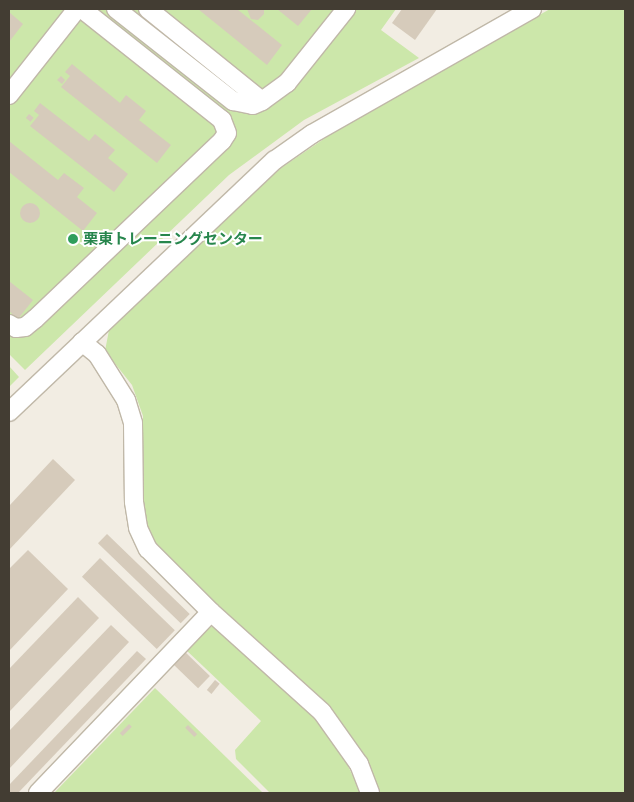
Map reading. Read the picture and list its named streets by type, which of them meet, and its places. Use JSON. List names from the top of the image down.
{
  "places": ["栗東トレーニングセンター"]
}
